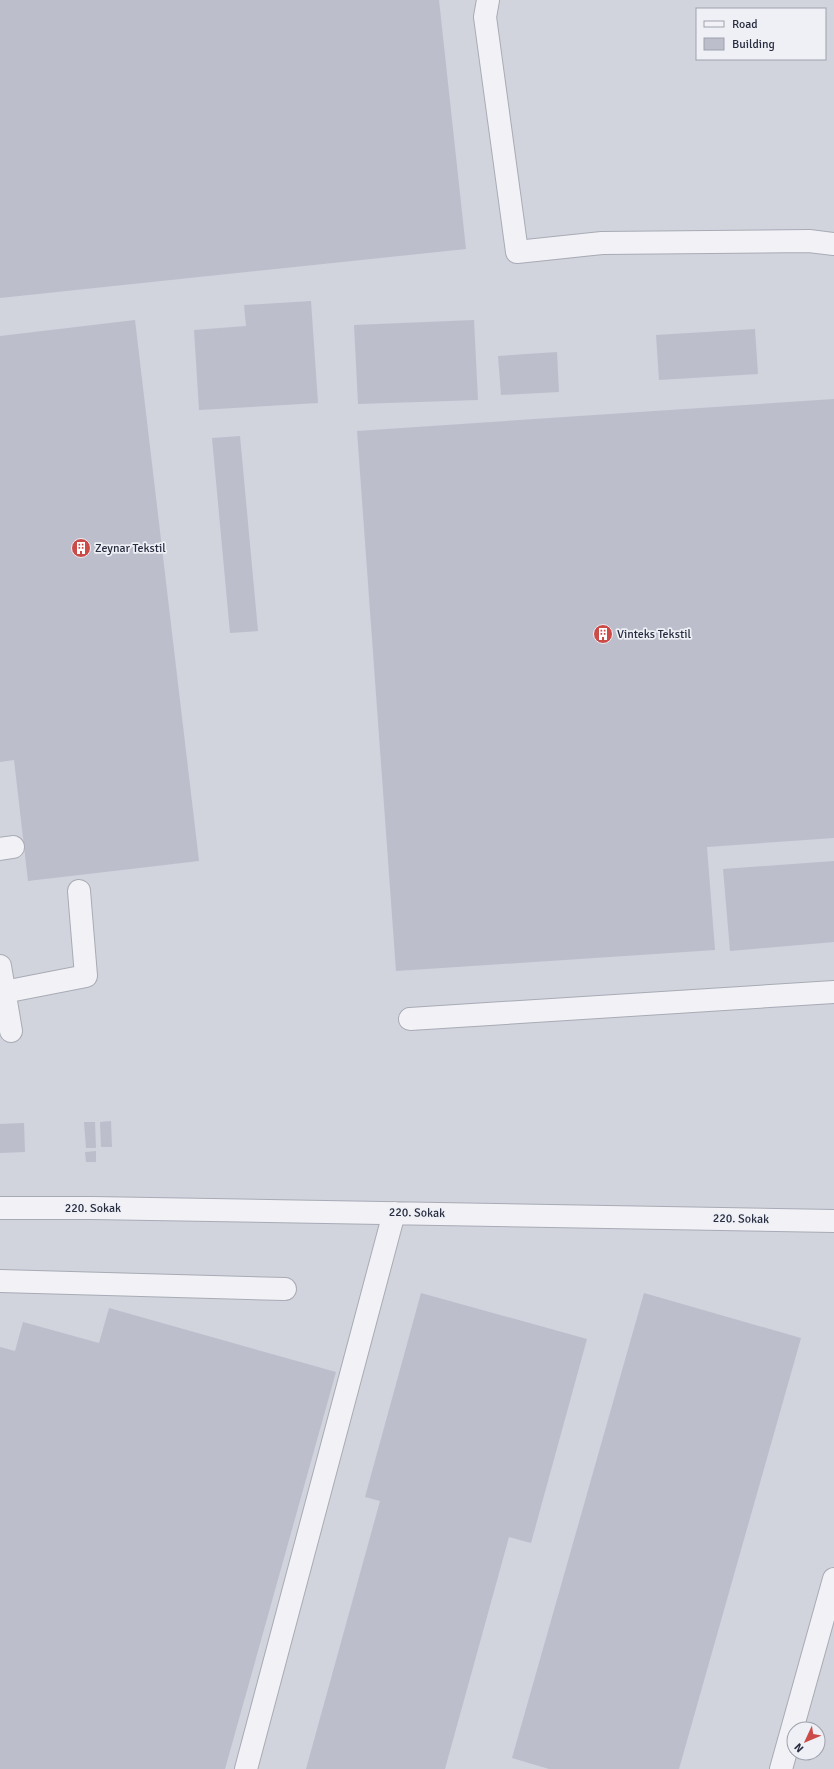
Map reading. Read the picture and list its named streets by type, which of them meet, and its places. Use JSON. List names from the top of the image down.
{
  "streets": {
    "street": ["220. Sokak"]
  },
  "places": {
    "building": ["Zeynar Tekstil", "Vinteks Tekstil"]
  },
  "legend": ["Road", "Building"],
  "north": "bottom left"
}
